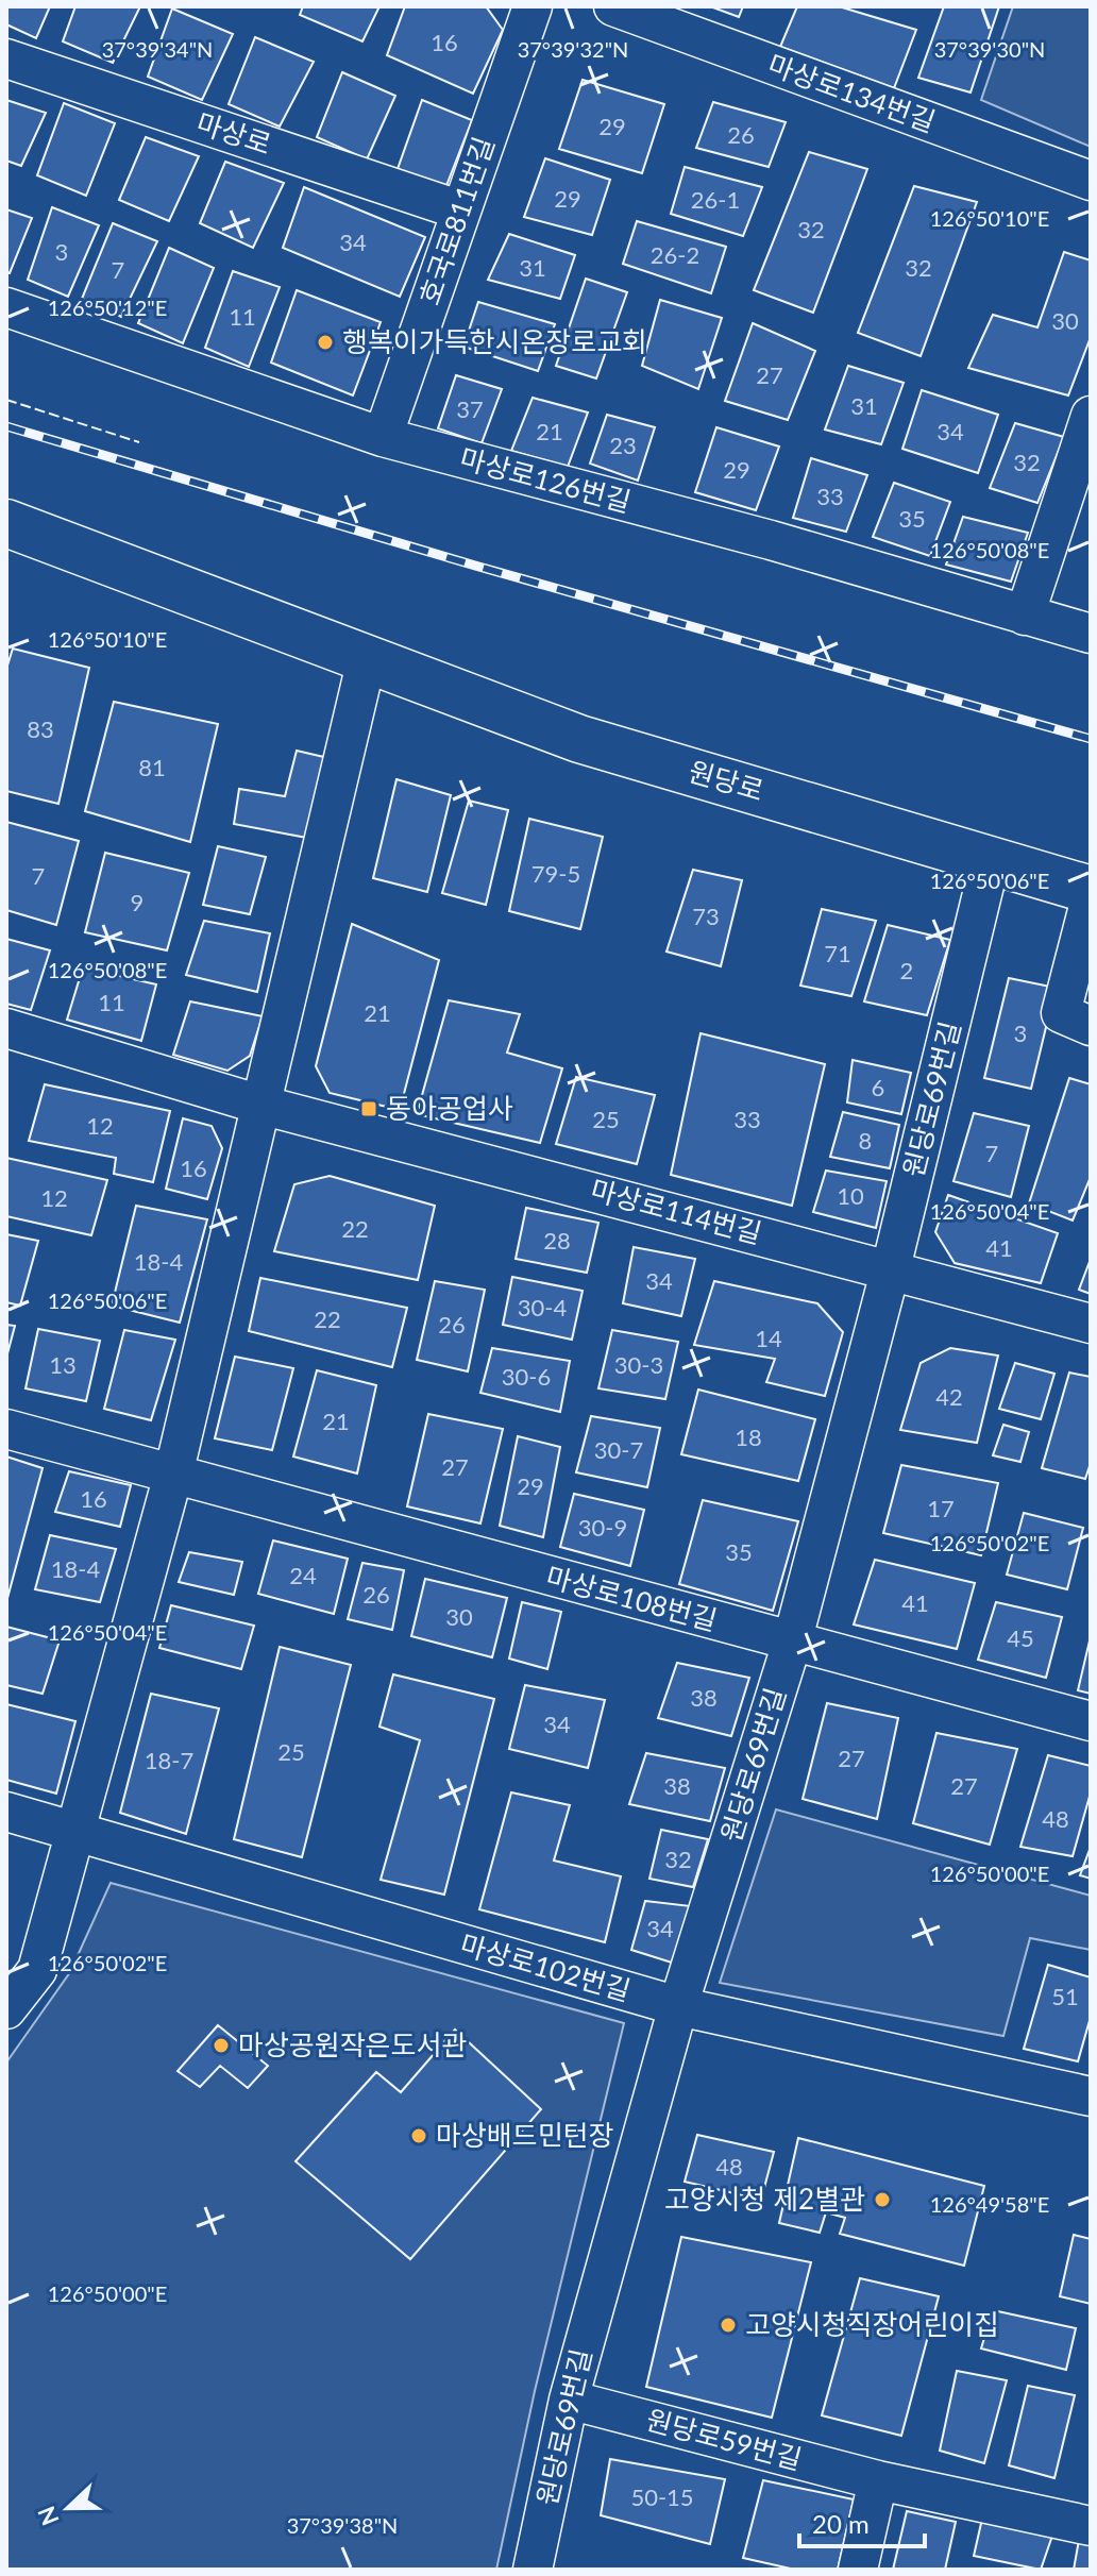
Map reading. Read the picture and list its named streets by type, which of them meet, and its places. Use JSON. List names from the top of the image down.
{
  "streets": {
    "main road": ["원당로"],
    "street": [
      "마상로134번길",
      "마상로",
      "호국로811번길",
      "마상로126번길",
      "원당로69번길",
      "마상로114번길",
      "마상로108번길",
      "마상로102번길",
      "원당로59번길"
    ]
  },
  "crossings": [
    ["마상로", "호국로811번길"],
    ["호국로811번길", "마상로126번길"],
    ["원당로", "원당로69번길"],
    ["원당로69번길", "마상로114번길"],
    ["원당로69번길", "마상로108번길"],
    ["원당로69번길", "마상로102번길"],
    ["원당로69번길", "원당로59번길"]
  ],
  "places": {
    "other": [
      "행복이가득한시온장로교회",
      "마상공원작은도서관",
      "마상배드민턴장",
      "고양시청 제2별관",
      "고양시청직장어린이집"
    ],
    "transit": ["동아공업사"]
  },
  "house_numbers": [
    "16",
    "29",
    "26",
    "29",
    "26-1",
    "32",
    "34",
    "3",
    "26-2",
    "31",
    "32",
    "7",
    "11",
    "30",
    "27",
    "31",
    "37",
    "21",
    "34",
    "23",
    "32",
    "29",
    "33",
    "35",
    "83",
    "81",
    "79-5",
    "7",
    "9",
    "73",
    "71",
    "2",
    "11",
    "21",
    "3",
    "6",
    "25",
    "33",
    "12",
    "8",
    "7",
    "16",
    "10",
    "12",
    "22",
    "28",
    "41",
    "18-4",
    "34",
    "30-4",
    "22",
    "26",
    "14",
    "13",
    "30-3",
    "30-6",
    "42",
    "21",
    "18",
    "30-7",
    "27",
    "29",
    "16",
    "17",
    "30-9",
    "35",
    "18-4",
    "24",
    "26",
    "41",
    "30",
    "45",
    "38",
    "34",
    "25",
    "27",
    "18-7",
    "38",
    "27",
    "48",
    "32",
    "34",
    "51",
    "48",
    "50-15"
  ],
  "scale_bar": "20 m",
  "north": "left",
  "coordinates": [
    "37°39'34\"N",
    "37°39'32\"N",
    "37°39'30\"N",
    "126°50'10\"E",
    "126°50'12\"E",
    "126°50'08\"E",
    "126°50'06\"E",
    "126°50'04\"E",
    "126°50'02\"E",
    "126°50'00\"E",
    "126°49'58\"E",
    "37°39'38\"N"
  ]
}
